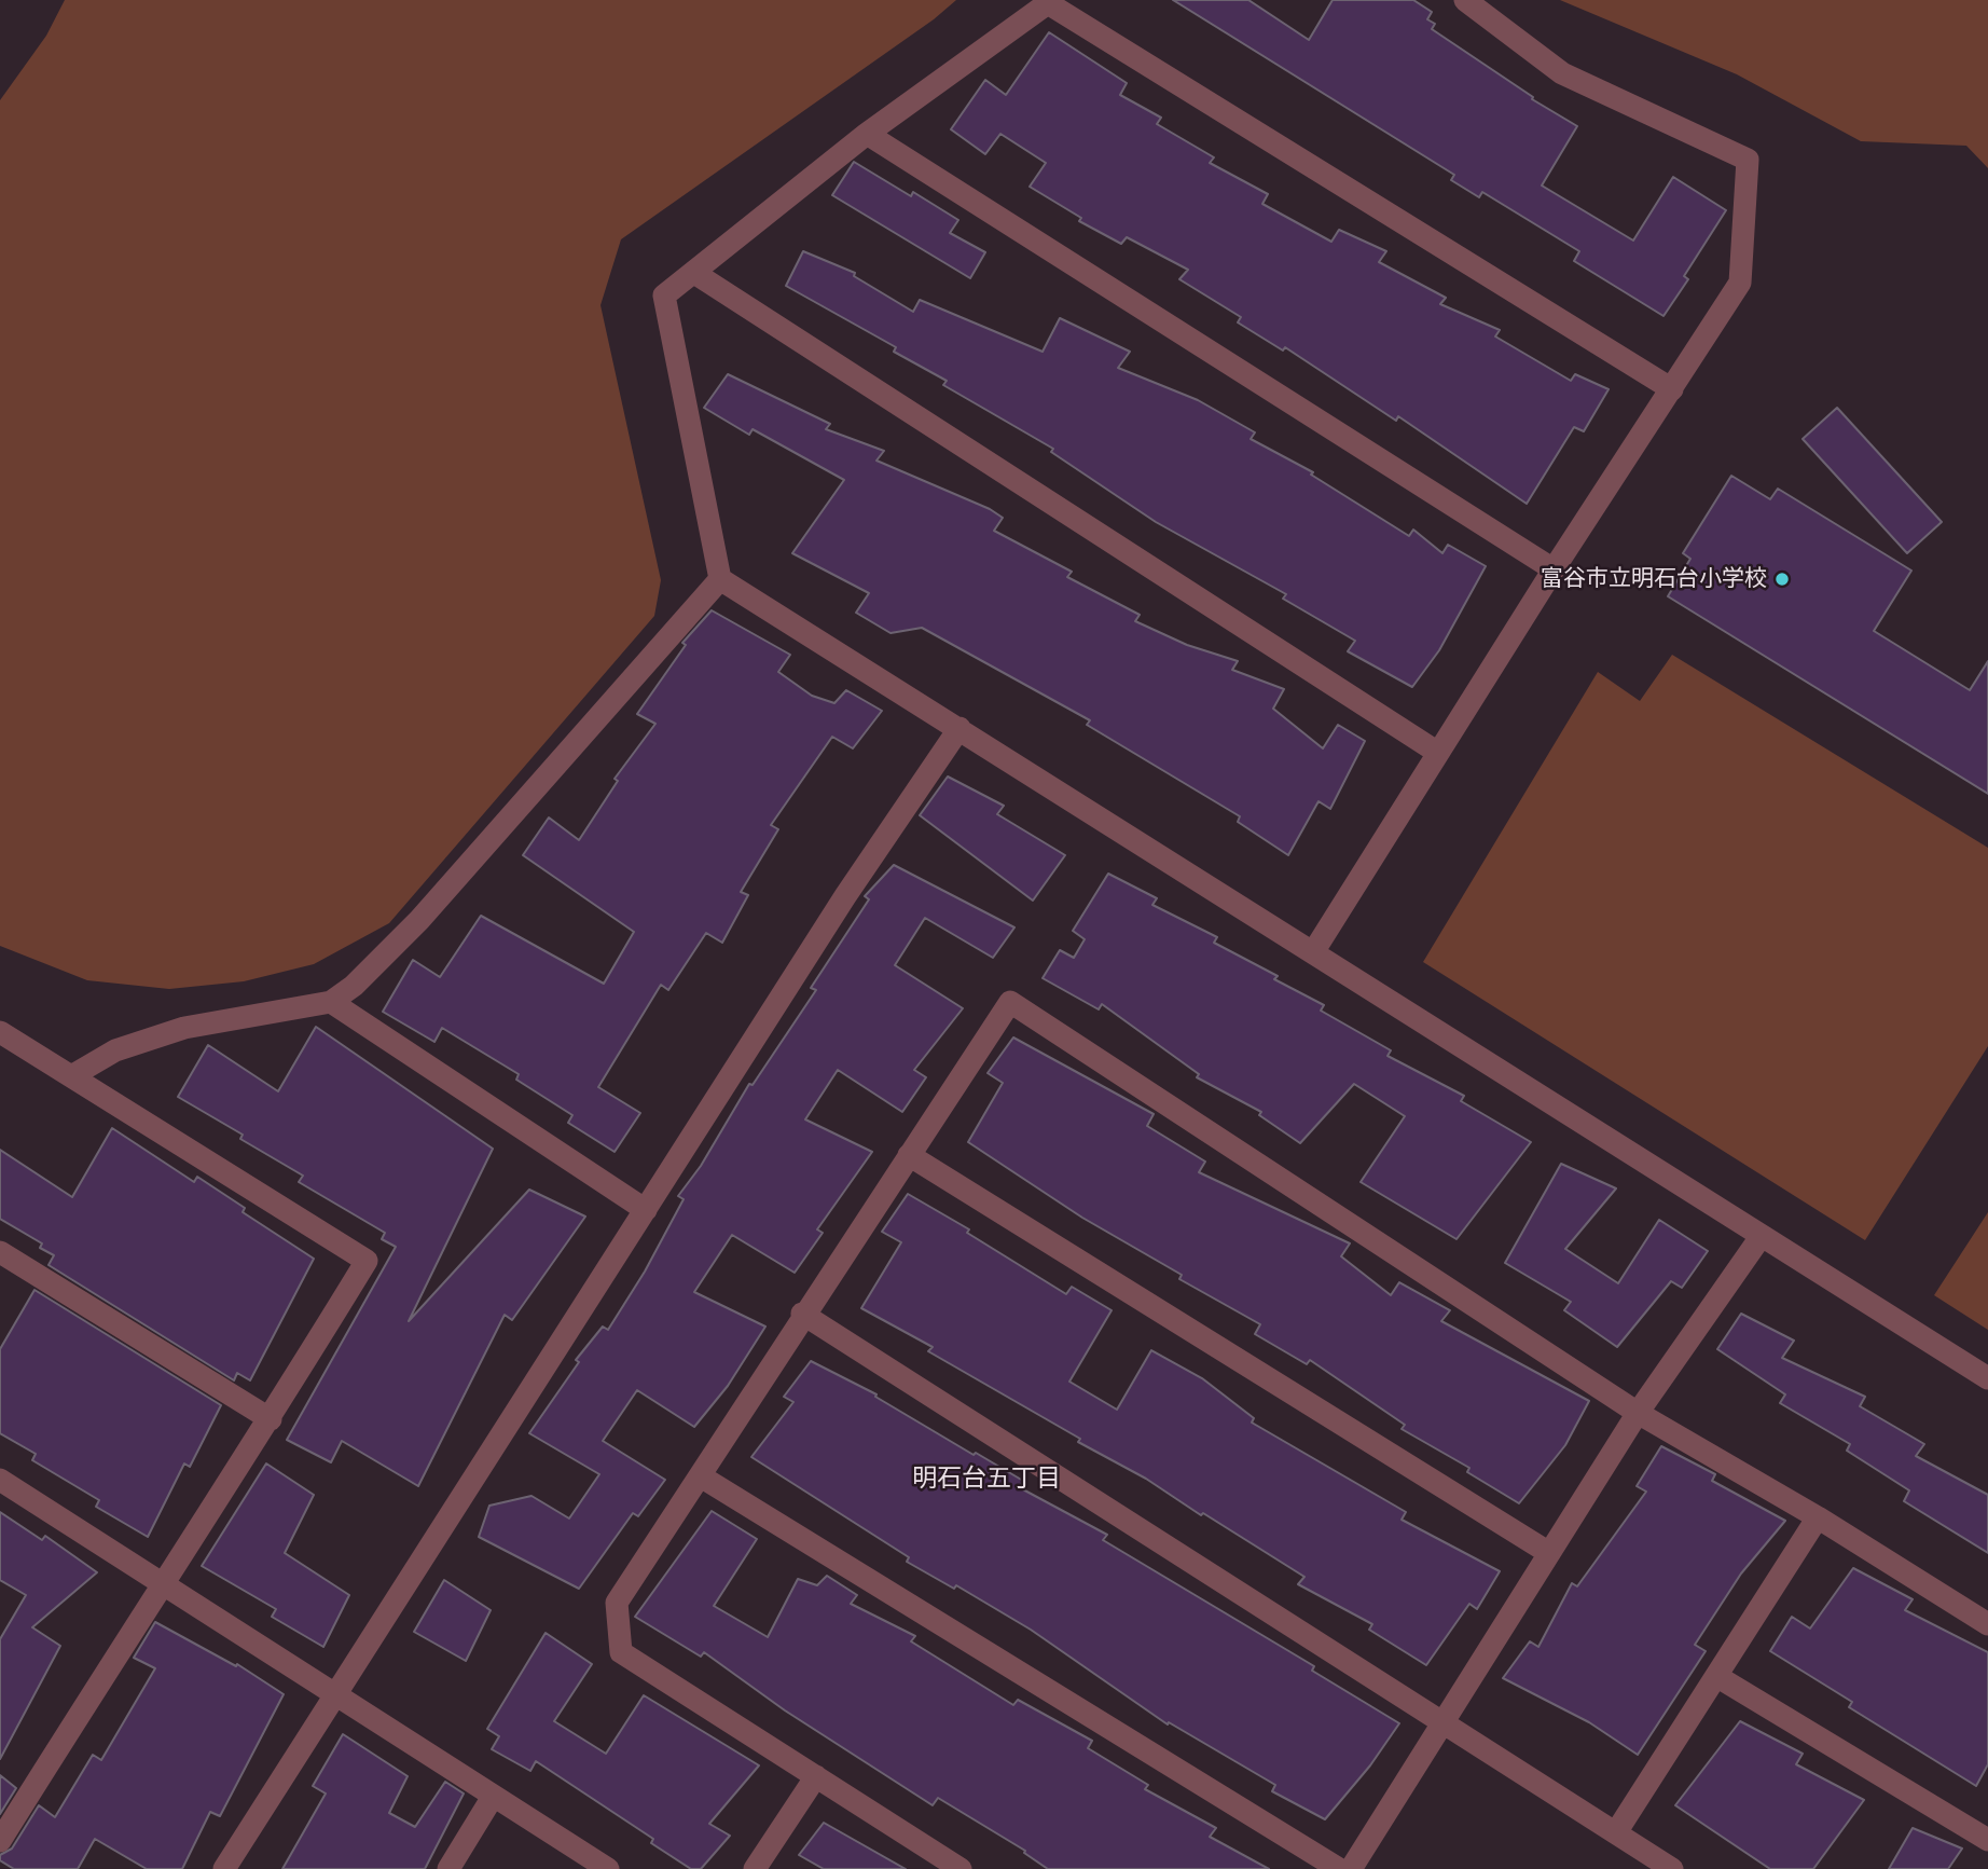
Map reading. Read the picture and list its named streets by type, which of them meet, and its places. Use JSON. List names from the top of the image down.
{
  "districts": ["明石台五丁目"],
  "places": ["富谷市立明石台小学校"]
}
